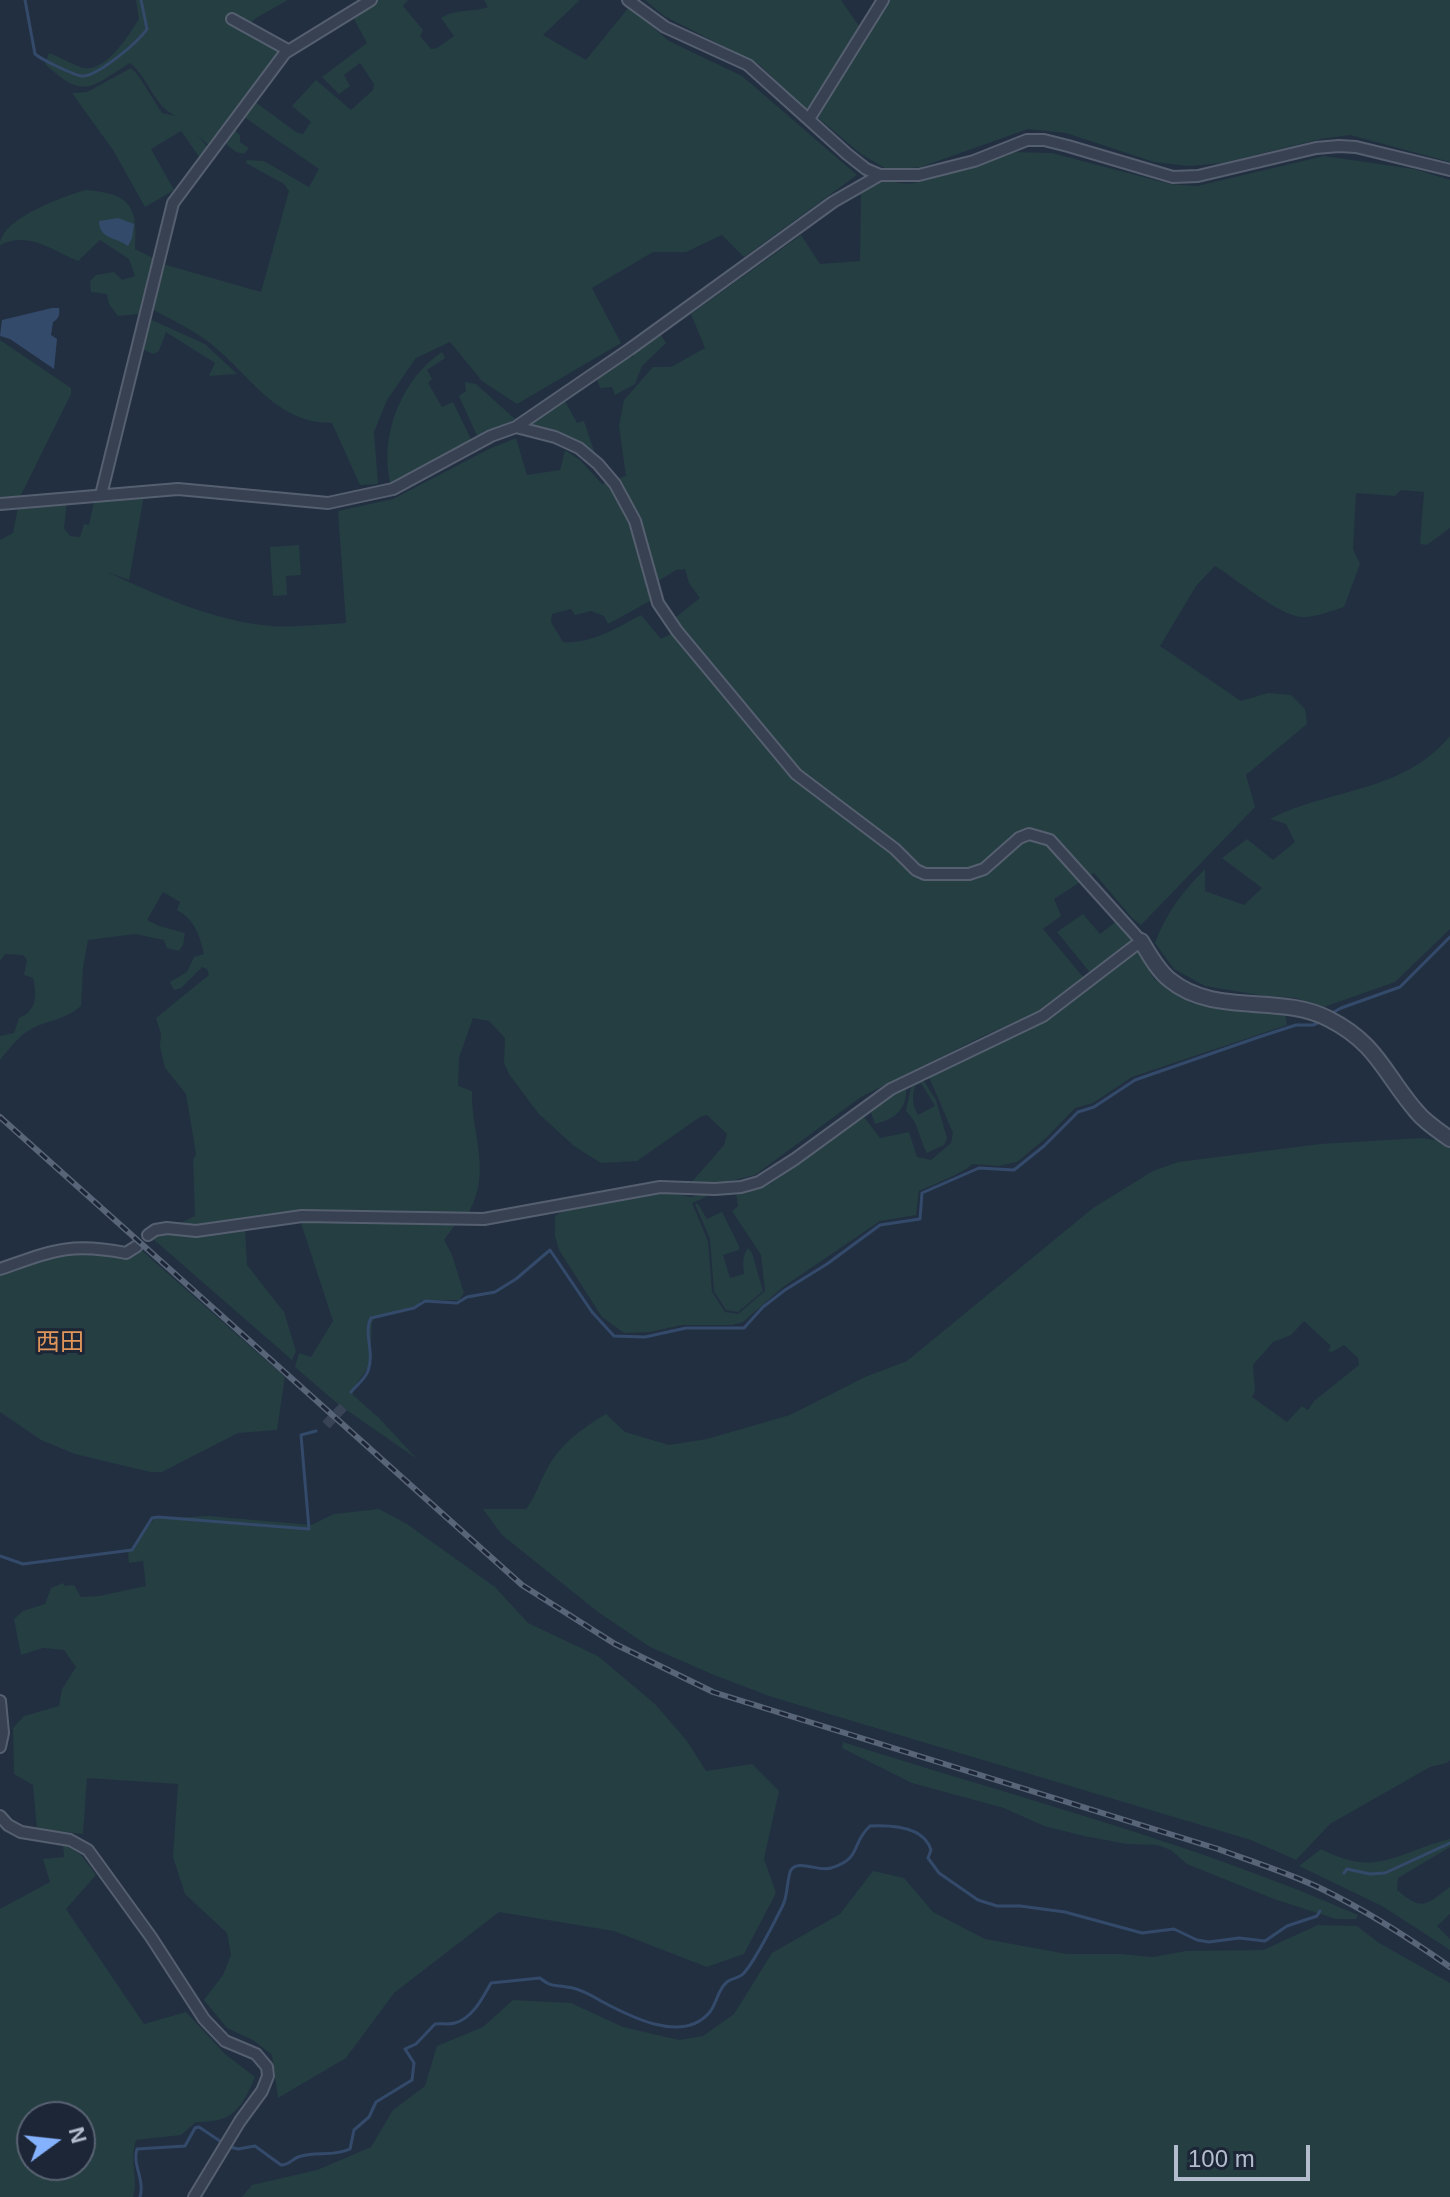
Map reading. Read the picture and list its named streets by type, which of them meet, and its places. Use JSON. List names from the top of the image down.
{
  "districts": ["西田"],
  "scale_bar": "100 m",
  "north": "right"
}
